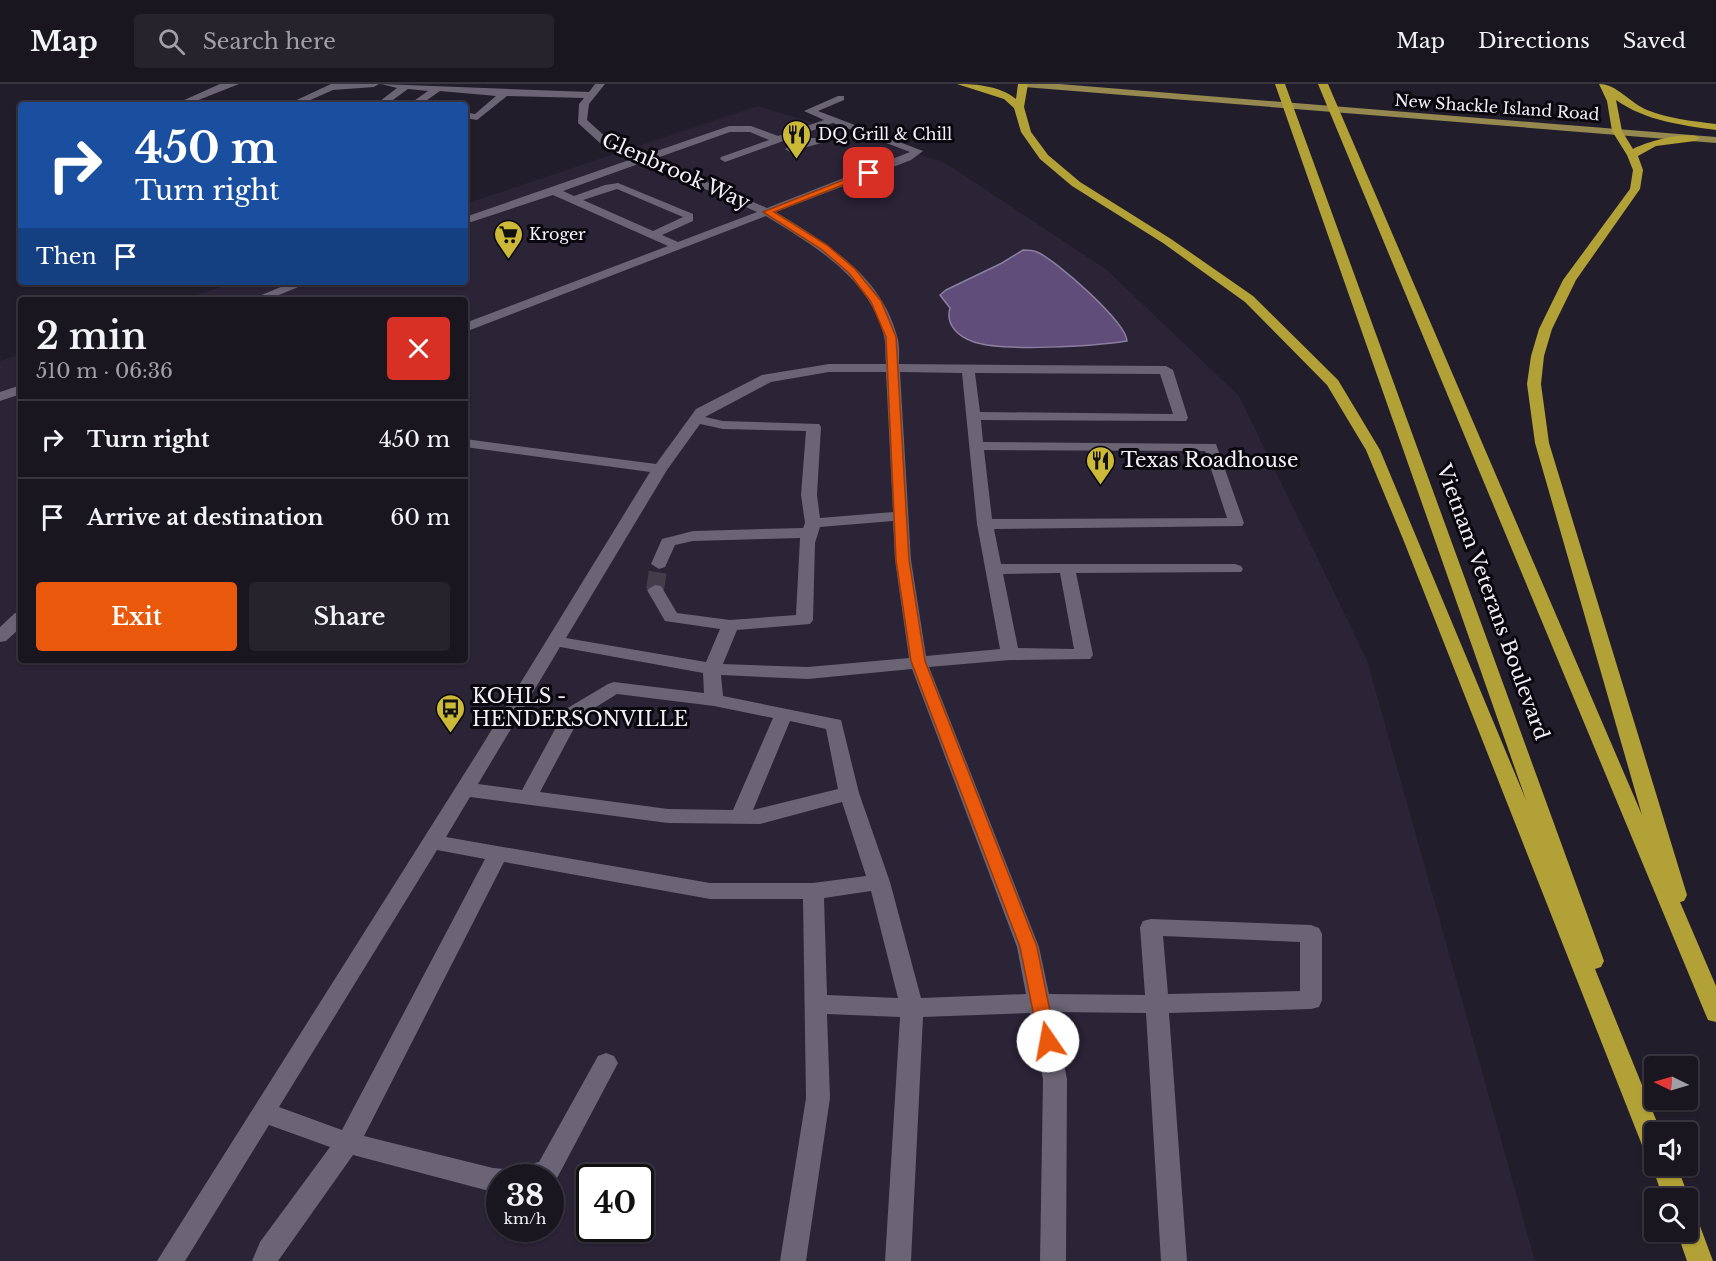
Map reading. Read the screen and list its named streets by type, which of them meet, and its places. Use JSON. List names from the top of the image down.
{
  "streets": {
    "highway": ["Vietnam Veterans Boulevard"],
    "main road": ["New Shackle Island Road"],
    "street": ["Glenbrook Way"]
  },
  "places": {
    "restaurant": ["DQ Grill & Chill", "Texas Roadhouse"],
    "supermarket": ["Kroger"],
    "bus stop": ["KOHLS - HENDERSONVILLE"]
  },
  "north": "left",
  "page": {
    "header": "Map",
    "search": "Search here",
    "nav": ["Map", "Directions", "Saved"],
    "turn": ["450 m", "Turn right"],
    "then": "Then",
    "heading": ["2 min", "510 m · 06:36"],
    "list": [
      {
        "name": "Turn right",
        "value": "450 m"
      },
      {
        "name": "Arrive at destination",
        "value": "60 m"
      }
    ],
    "buttons": ["Exit", "Share"],
    "speed": "38 km/h",
    "limit": "40"
  }
}
